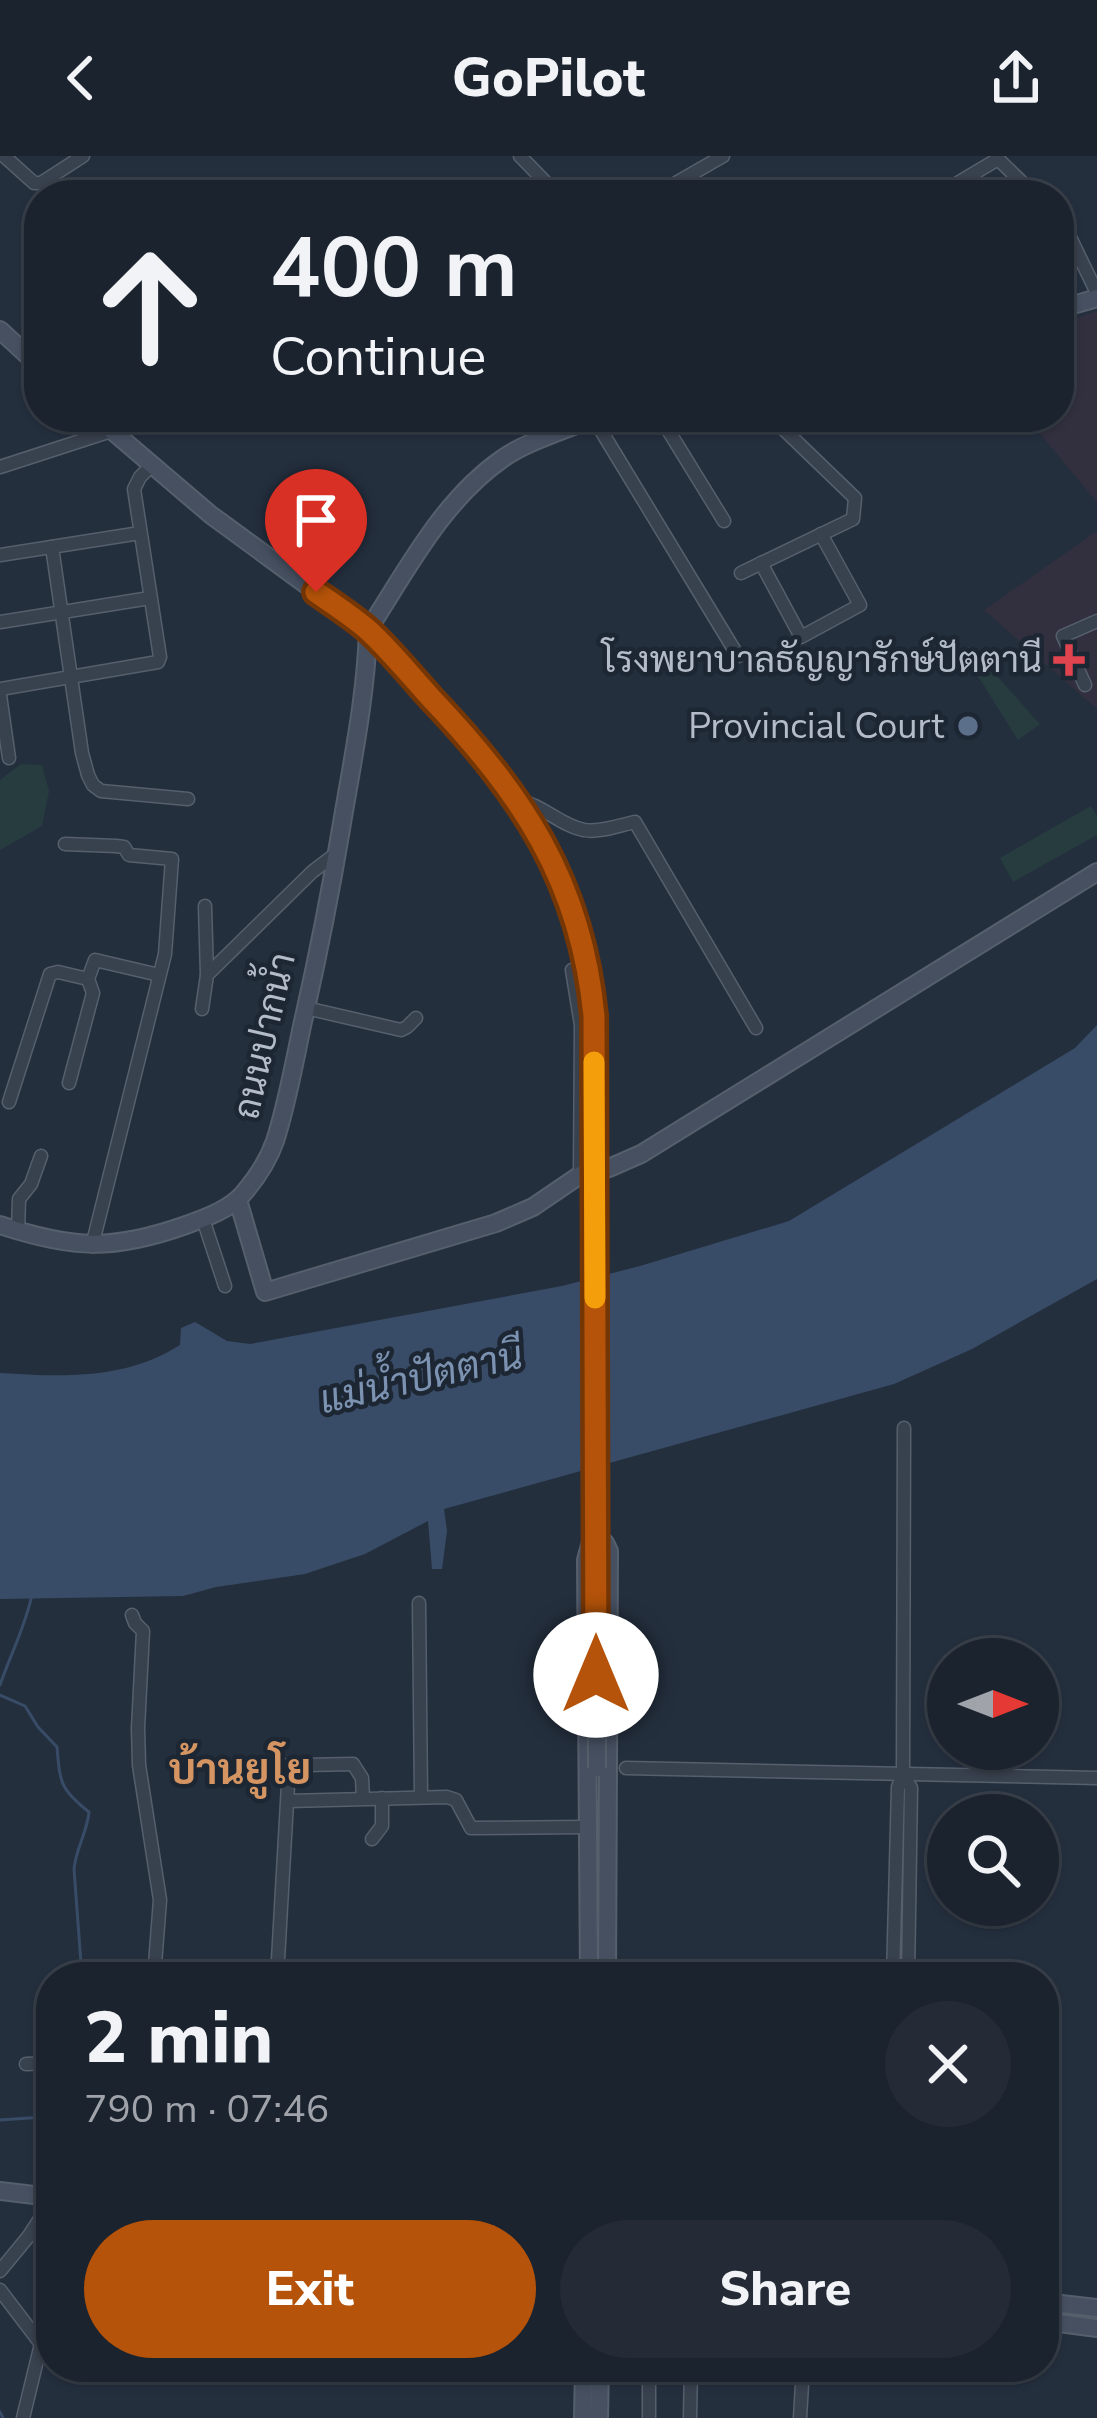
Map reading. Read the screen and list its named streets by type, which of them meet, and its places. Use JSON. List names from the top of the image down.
{
  "streets": {
    "main road": ["ถนนปากน้ำ"]
  },
  "districts": ["บ้านยูโย"],
  "water": ["แม่น้ำปัตตานี"],
  "places": {
    "health": ["โรงพยาบาลธัญญารักษ์ปัตตานี"],
    "other": ["Provincial Court"]
  },
  "north": "right",
  "page": {
    "header": "GoPilot",
    "turn": ["400 m", "Continue"],
    "heading": ["2 min", "790 m · 07:46"],
    "buttons": ["Exit", "Share"]
  }
}
